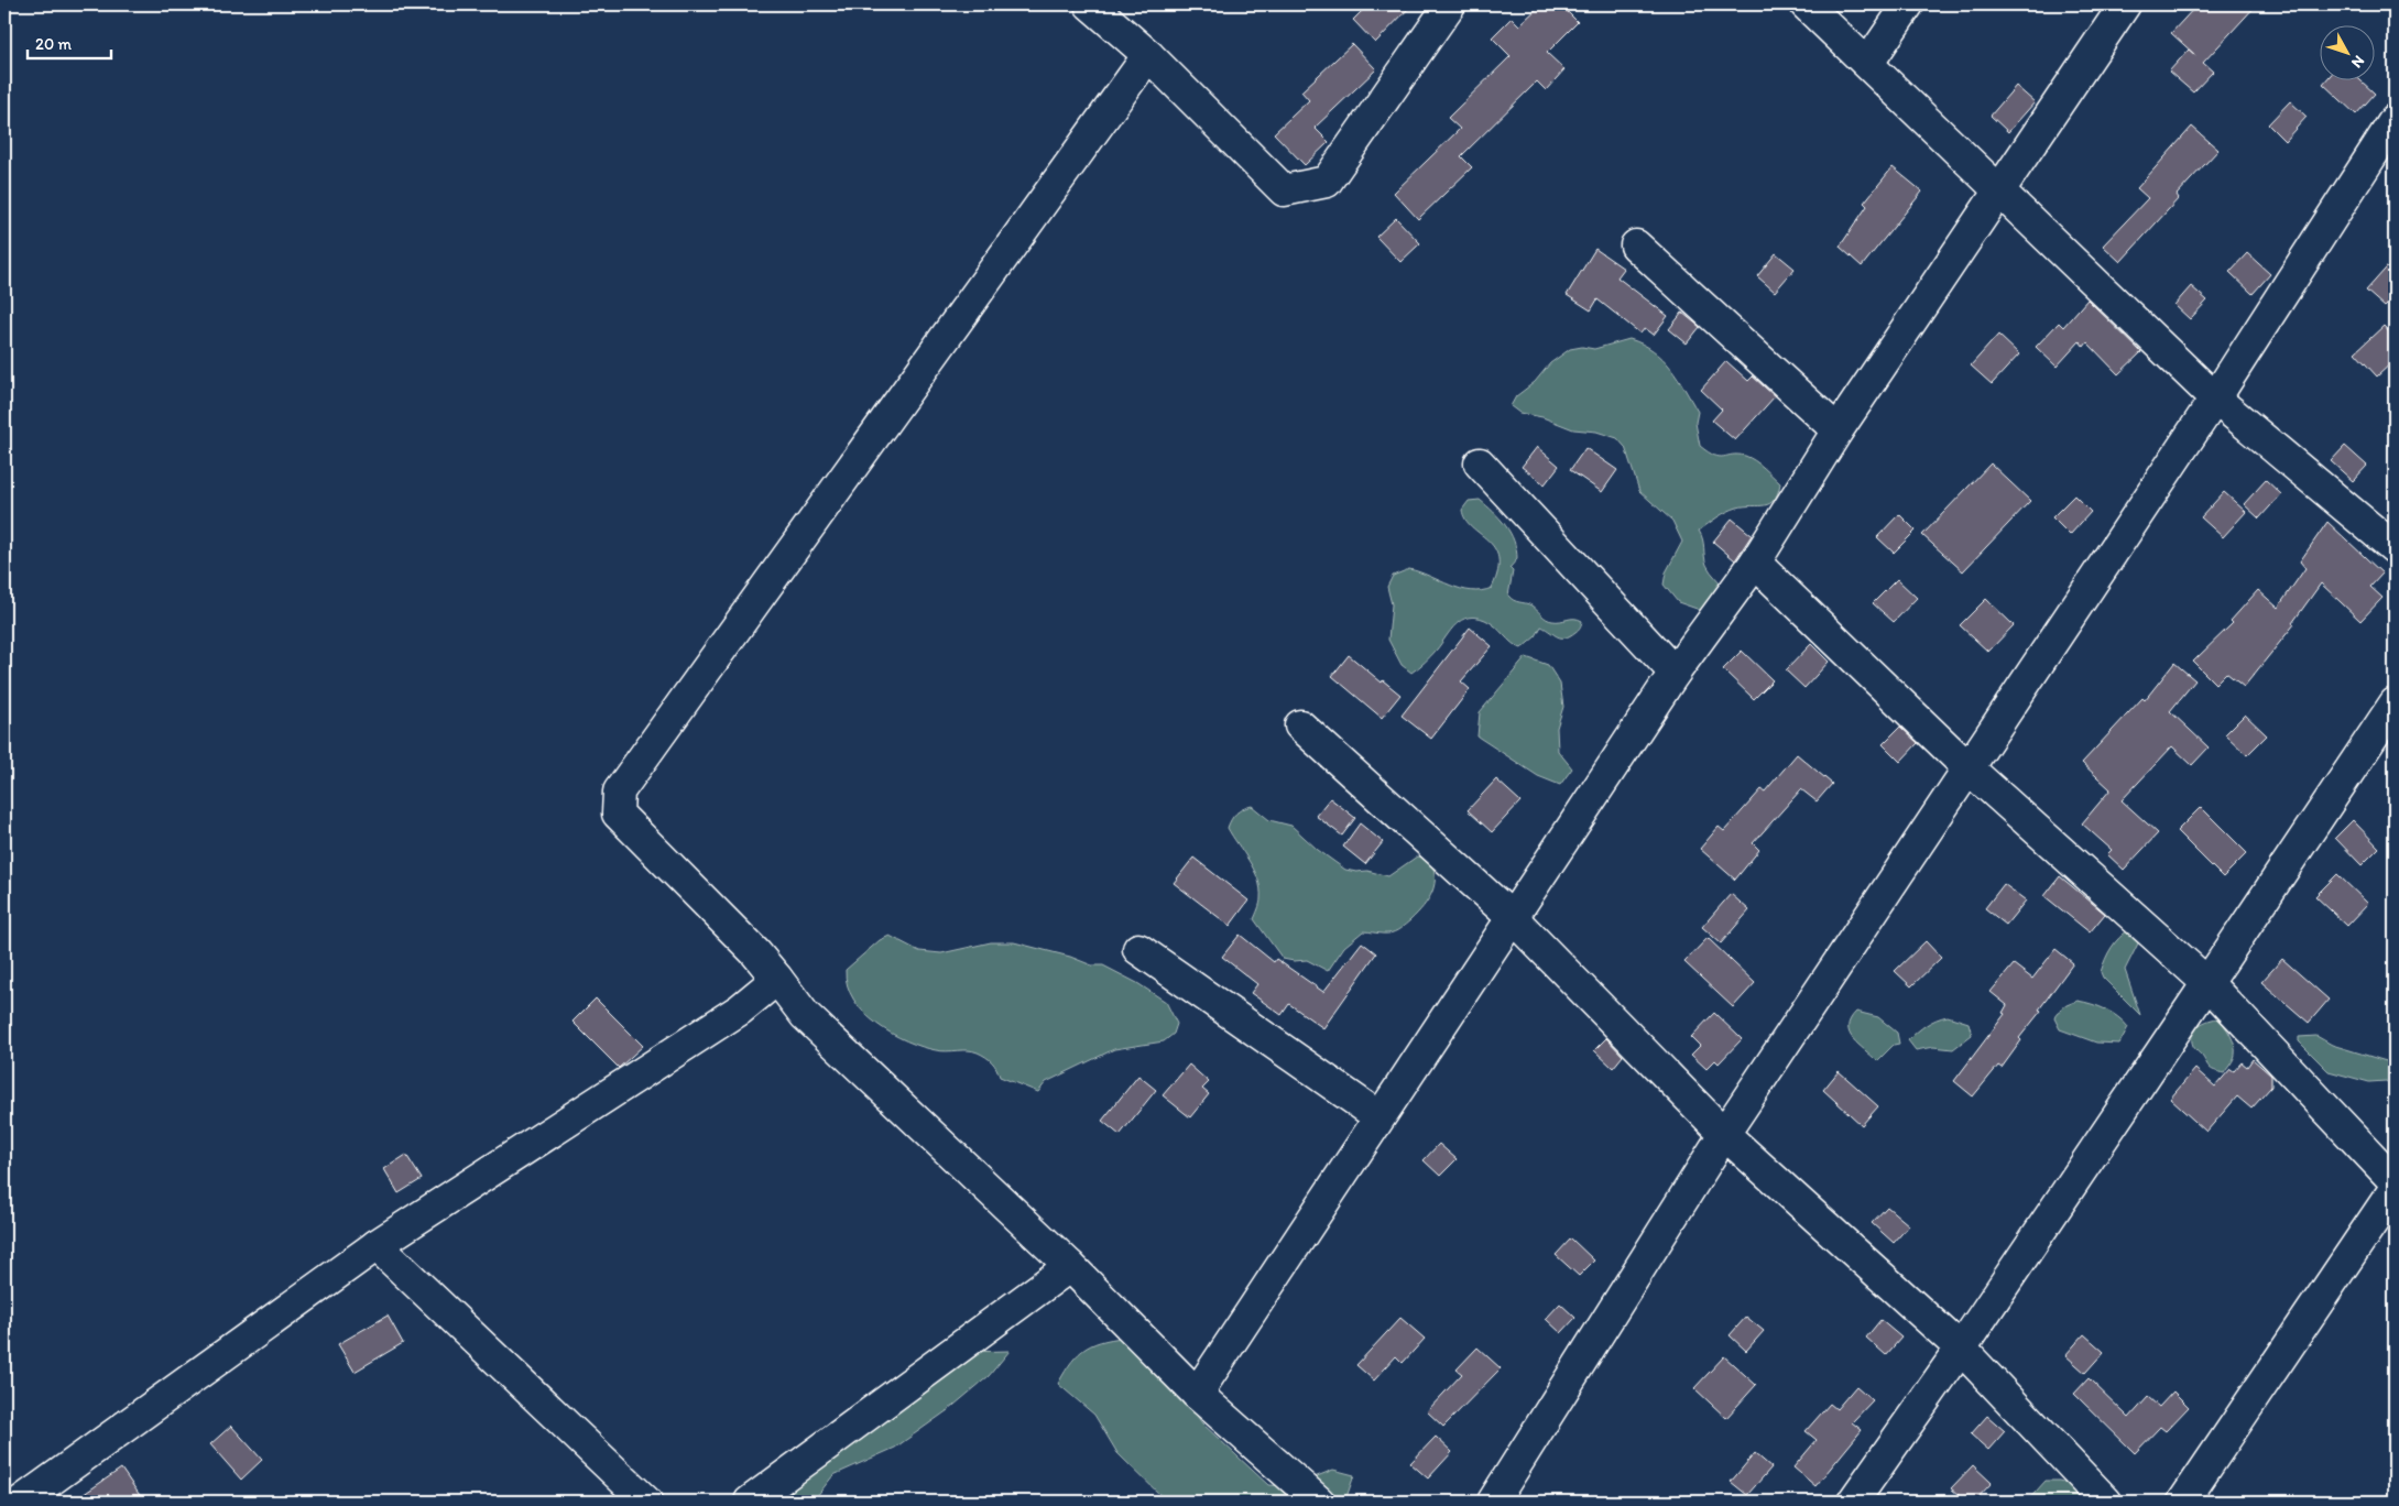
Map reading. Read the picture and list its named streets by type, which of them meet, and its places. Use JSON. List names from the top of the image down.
{
  "scale_bar": "20 m",
  "north": "bottom right"
}
